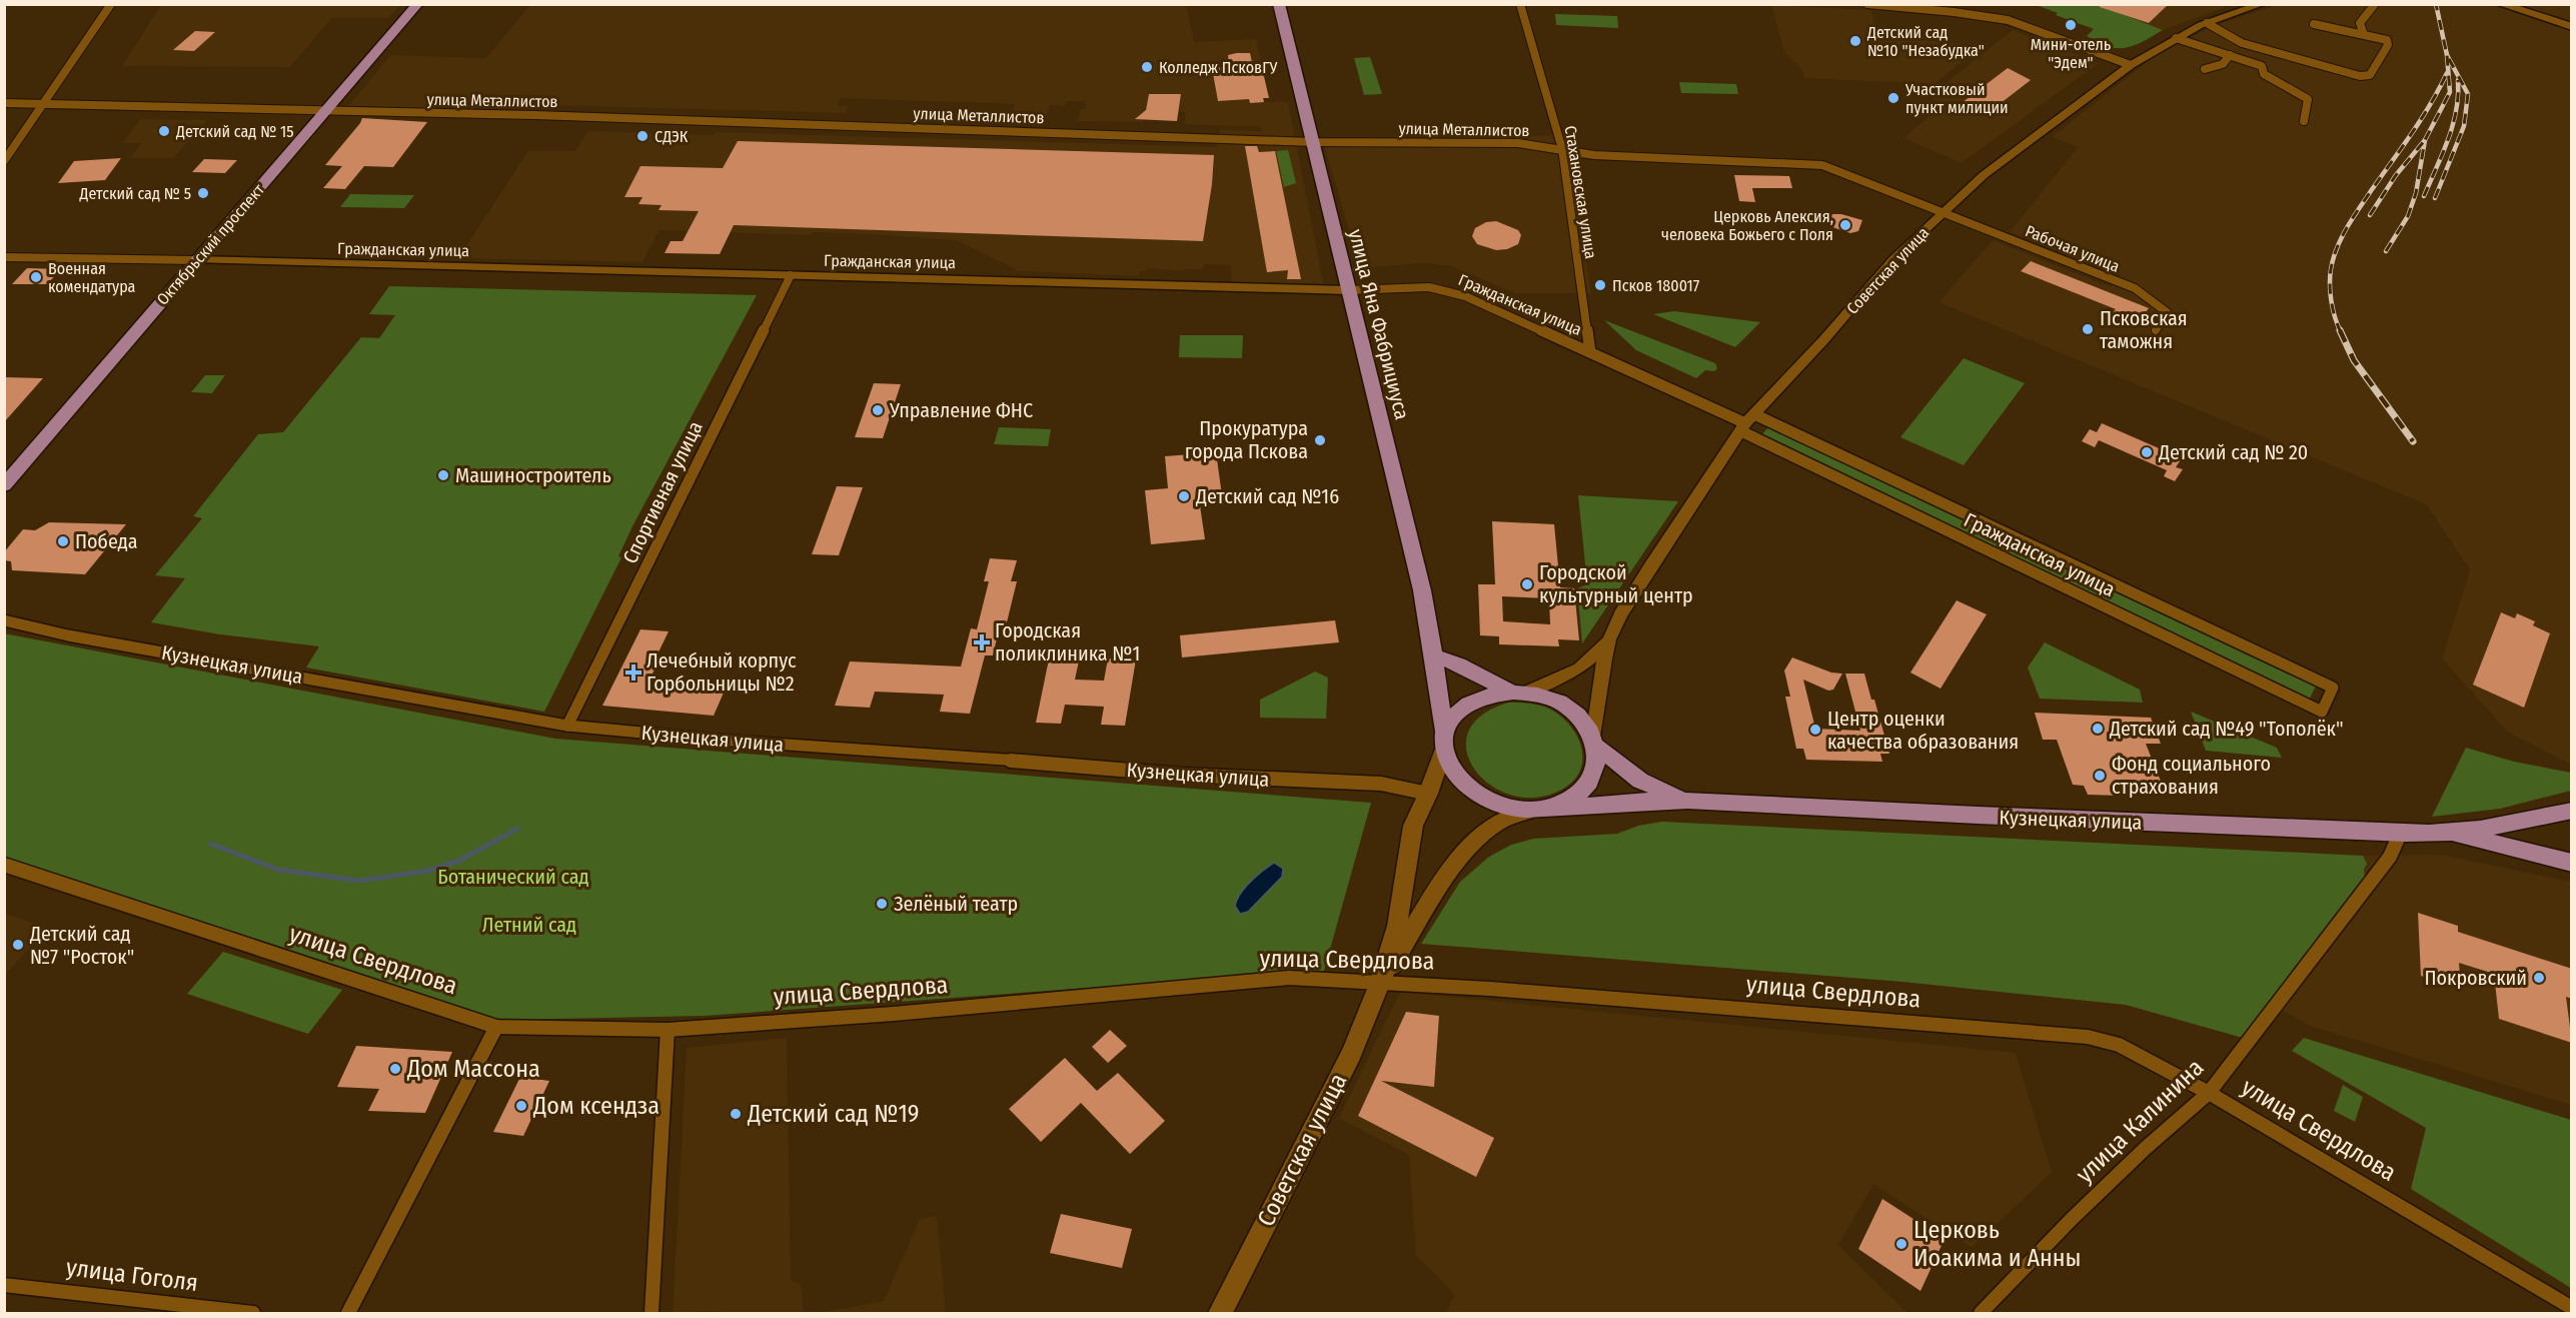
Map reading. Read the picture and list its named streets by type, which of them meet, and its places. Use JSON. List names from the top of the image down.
{
  "streets": {
    "main road": [
      "Октябрьский проспект",
      "Советская улица",
      "улица Яна Фабрициуса",
      "Кузнецкая улица"
    ],
    "street": [
      "улица Металлистов",
      "Стахановская улица",
      "Рабочая улица",
      "Гражданская улица",
      "Спортивная улица",
      "улица Свердлова",
      "улица Калинина",
      "улица Гоголя"
    ]
  },
  "crossings": [
    ["улица Металлистов", "Стахановская улица"],
    ["улица Металлистов", "Октябрьский проспект"],
    ["улица Металлистов", "Рабочая улица"],
    ["улица Металлистов", "Советская улица"],
    ["улица Металлистов", "улица Яна Фабрициуса"],
    ["Стахановская улица", "Гражданская улица"],
    ["Октябрьский проспект", "Гражданская улица"],
    ["Рабочая улица", "Советская улица"],
    ["Гражданская улица", "Советская улица"],
    ["Гражданская улица", "улица Яна Фабрициуса"],
    ["Гражданская улица", "Спортивная улица"],
    ["Советская улица", "улица Яна Фабрициуса"],
    ["Советская улица", "Кузнецкая улица"],
    ["Советская улица", "улица Свердлова"],
    ["улица Яна Фабрициуса", "Кузнецкая улица"],
    ["Спортивная улица", "Кузнецкая улица"],
    ["Кузнецкая улица", "улица Калинина"],
    ["улица Свердлова", "улица Калинина"]
  ],
  "parks": ["Ботанический сад", "Летний сад"],
  "places": {
    "other": [
      "Мини-отель \"Эдем\"",
      "Детский сад №10 \"Незабудка\"",
      "Колледж ПсковГУ",
      "Участковый пункт милиции",
      "Детский сад № 15",
      "СДЭК",
      "Детский сад № 5",
      "Церковь Алексия, человека Божьего с Поля",
      "Военная комендатура",
      "Псков 180017",
      "Псковская таможня",
      "Управление ФНС",
      "Прокуратура города Пскова",
      "Детский сад № 20",
      "Машиностроитель",
      "Детский сад №16",
      "Победа",
      "Городской культурный центр",
      "Детский сад №49 \"Тополёк\"",
      "Центр оценки качества образования",
      "Фонд социального страхования",
      "Зелёный театр",
      "Детский сад №7 \"Росток\"",
      "Покровский",
      "Дом Масcона",
      "Дом ксендза",
      "Детский сад №19",
      "Церковь Иоакима и Анны"
    ],
    "health": ["Городская поликлиника №1", "Лечебный корпус Горбольницы №2"]
  }
}
